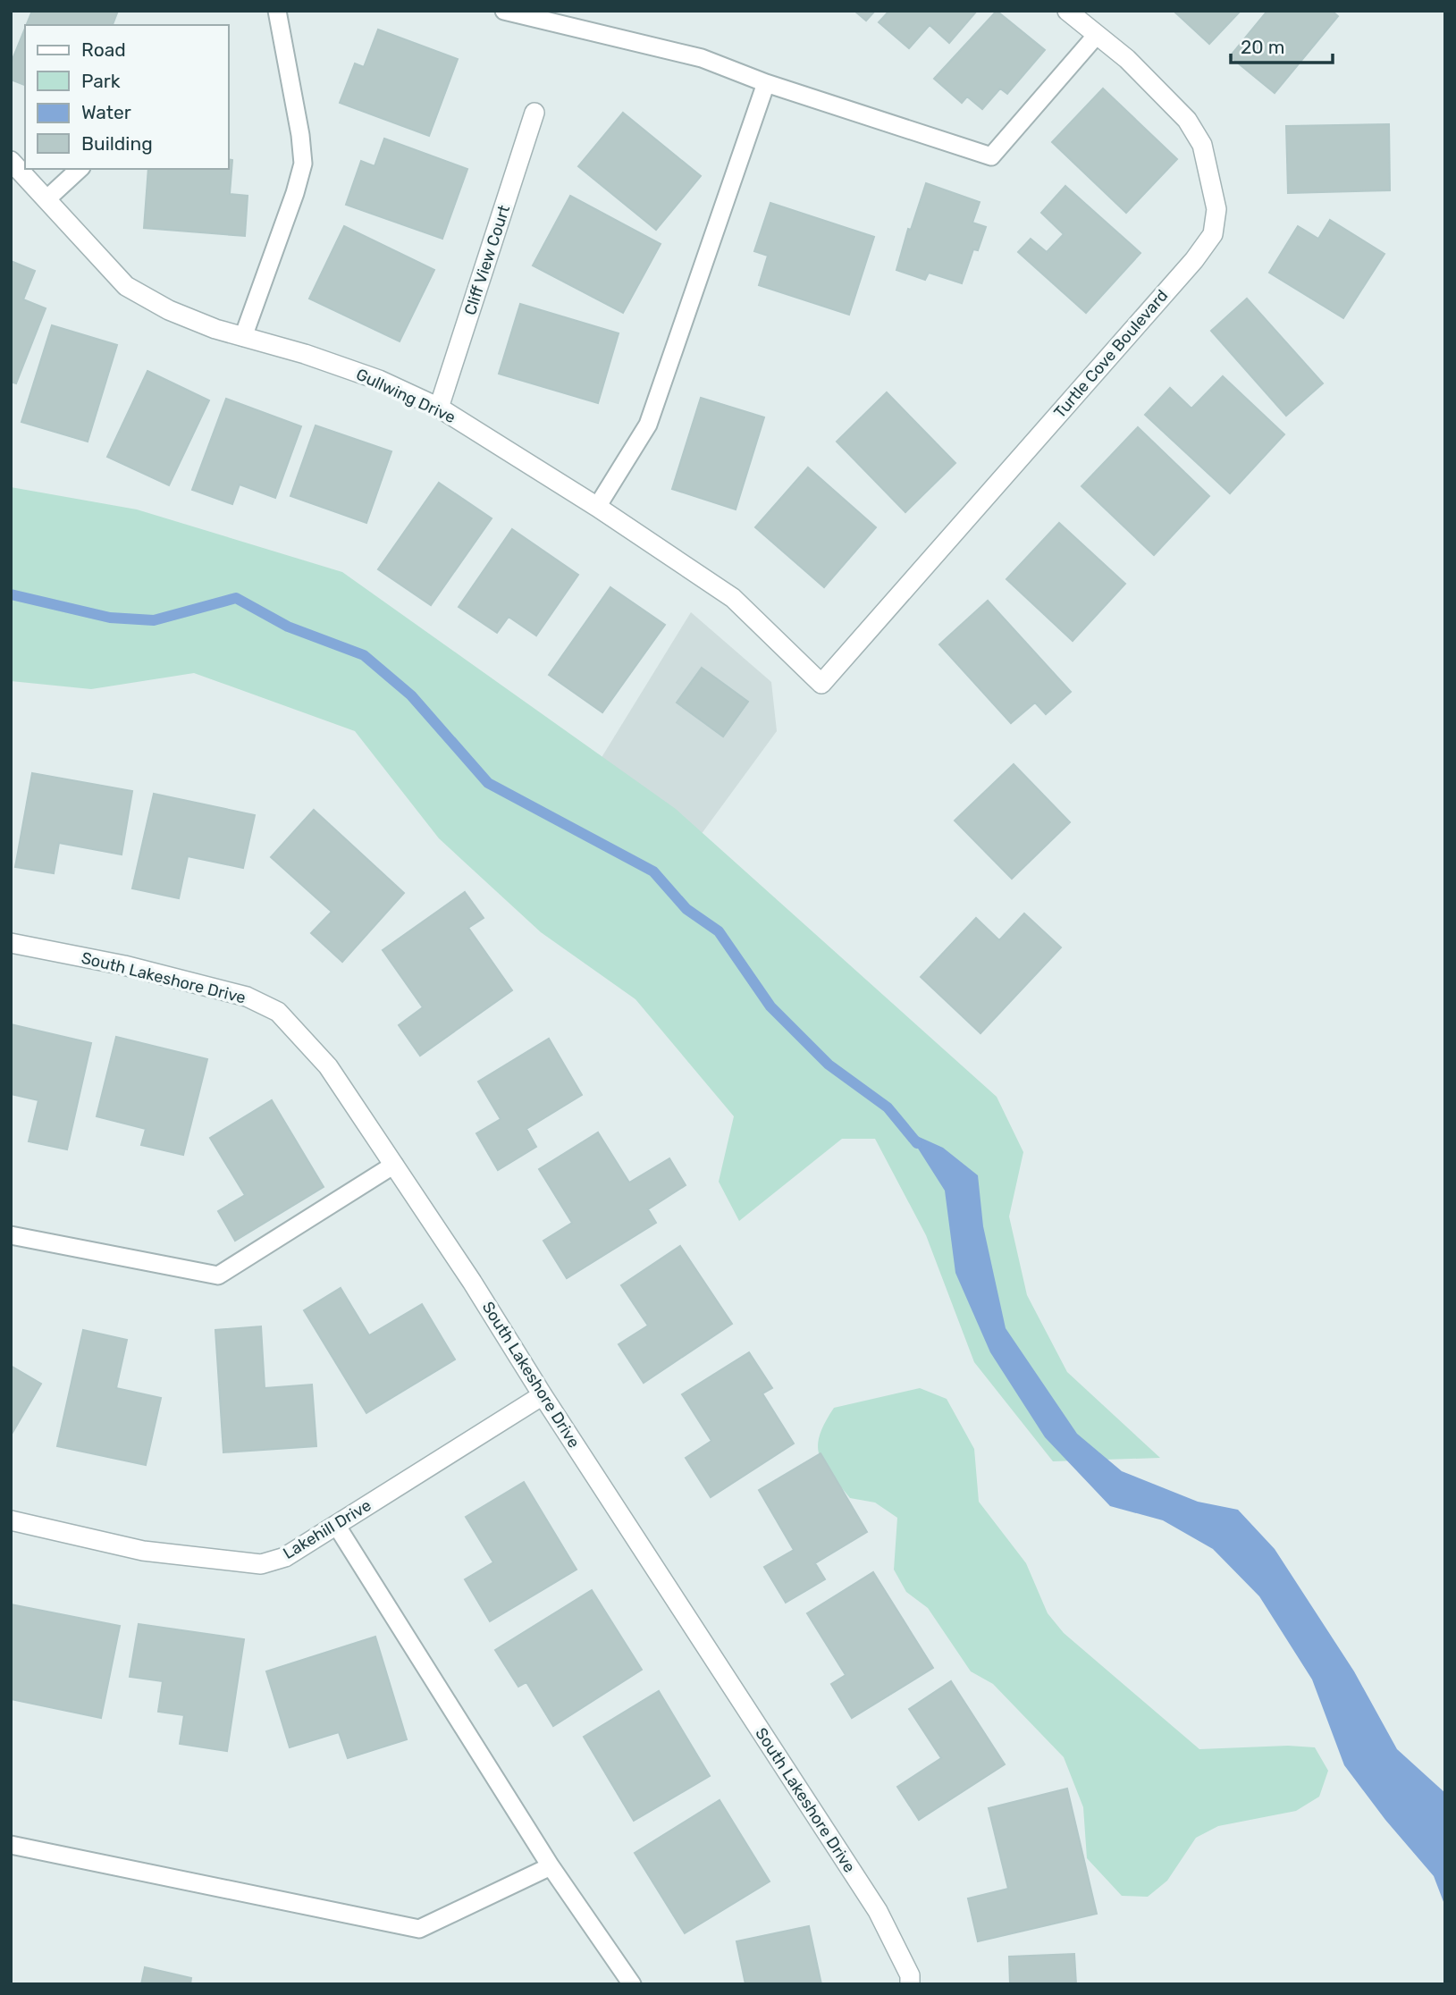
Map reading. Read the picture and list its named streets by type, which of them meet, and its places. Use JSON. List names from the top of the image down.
{
  "streets": {
    "street": [
      "Cliff View Court",
      "Turtle Cove Boulevard",
      "Gullwing Drive",
      "South Lakeshore Drive",
      "Lakehill Drive"
    ]
  },
  "crossings": [
    ["Cliff View Court", "Gullwing Drive"],
    ["Turtle Cove Boulevard", "Gullwing Drive"],
    ["South Lakeshore Drive", "Lakehill Drive"]
  ],
  "legend": [
    "Road",
    "Park",
    "Water",
    "Building"
  ],
  "scale_bar": "20 m"
}
